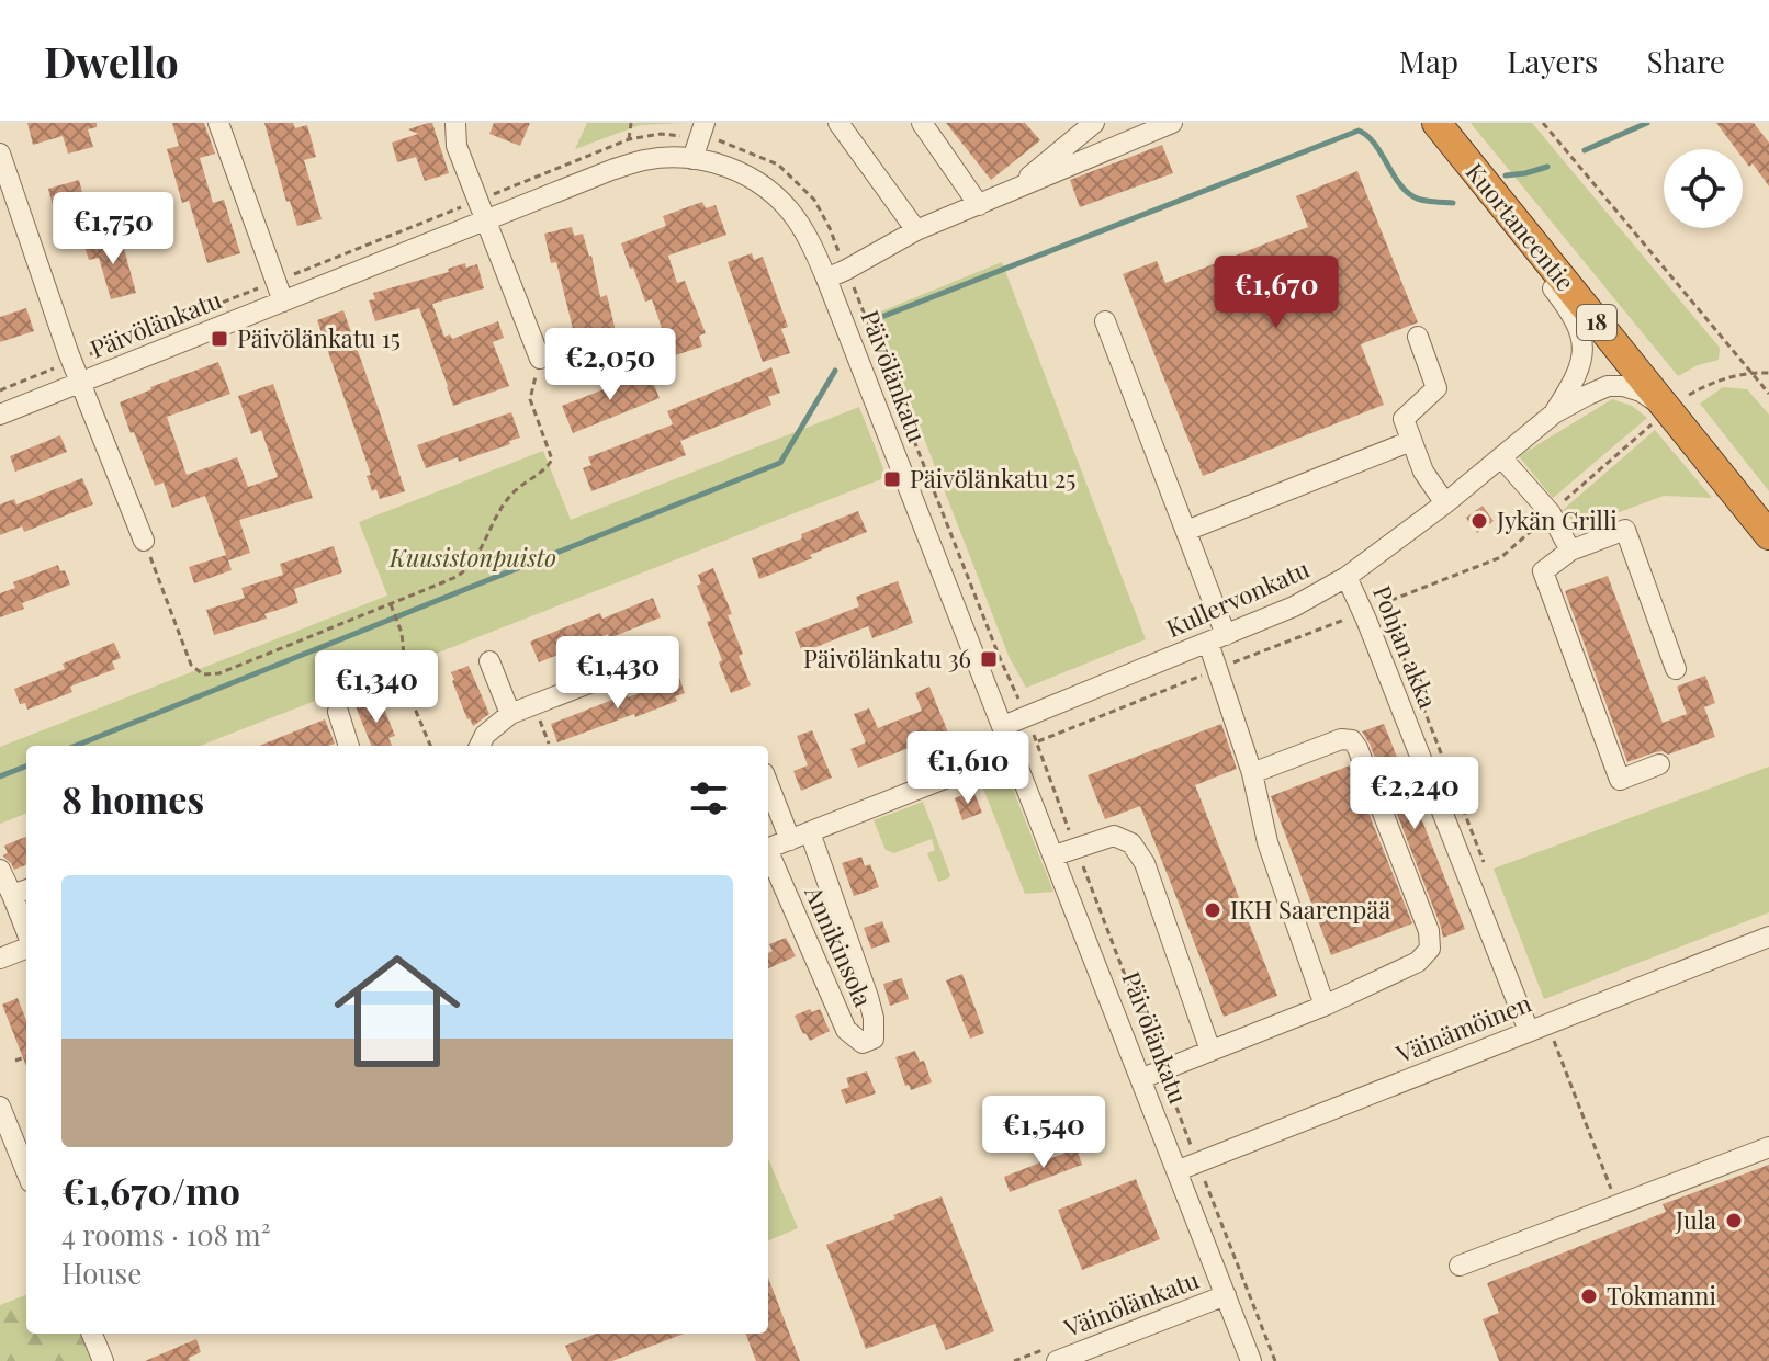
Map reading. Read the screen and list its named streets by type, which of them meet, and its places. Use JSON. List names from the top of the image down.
{
  "streets": {
    "highway": ["Kuortaneentie", "18"],
    "street": [
      "Päivölänkatu",
      "Kullervonkatu",
      "Pohjan akka",
      "Annikinsola",
      "Väinämöinen",
      "Väinölänkatu"
    ]
  },
  "crossings": [
    ["Kuortaneentie", "Kullervonkatu"],
    ["Päivölänkatu", "Kullervonkatu"],
    ["Päivölänkatu", "Väinämöinen"],
    ["Päivölänkatu", "Väinölänkatu"],
    ["Kullervonkatu", "Pohjan akka"],
    ["Pohjan akka", "Väinämöinen"]
  ],
  "parks": ["Kuusistonpuisto"],
  "places": {
    "transit": ["Päivölänkatu 15", "Päivölänkatu 25", "Päivölänkatu 36"],
    "other": [
      "Jykän Grilli",
      "IKH Saarenpää",
      "Jula",
      "Tokmanni"
    ]
  },
  "page": {
    "header": "Dwello",
    "nav": ["Map", "Layers", "Share"],
    "price": [
      "€1,750",
      "€1,670",
      "€2,050",
      "€1,430",
      "€1,340",
      "€1,610",
      "€2,240",
      "€1,540"
    ],
    "heading": "8 homes",
    "list": [
      {
        "name": "€1,670/mo",
        "note": "4 rooms · 108 m² · House"
      }
    ]
  }
}
